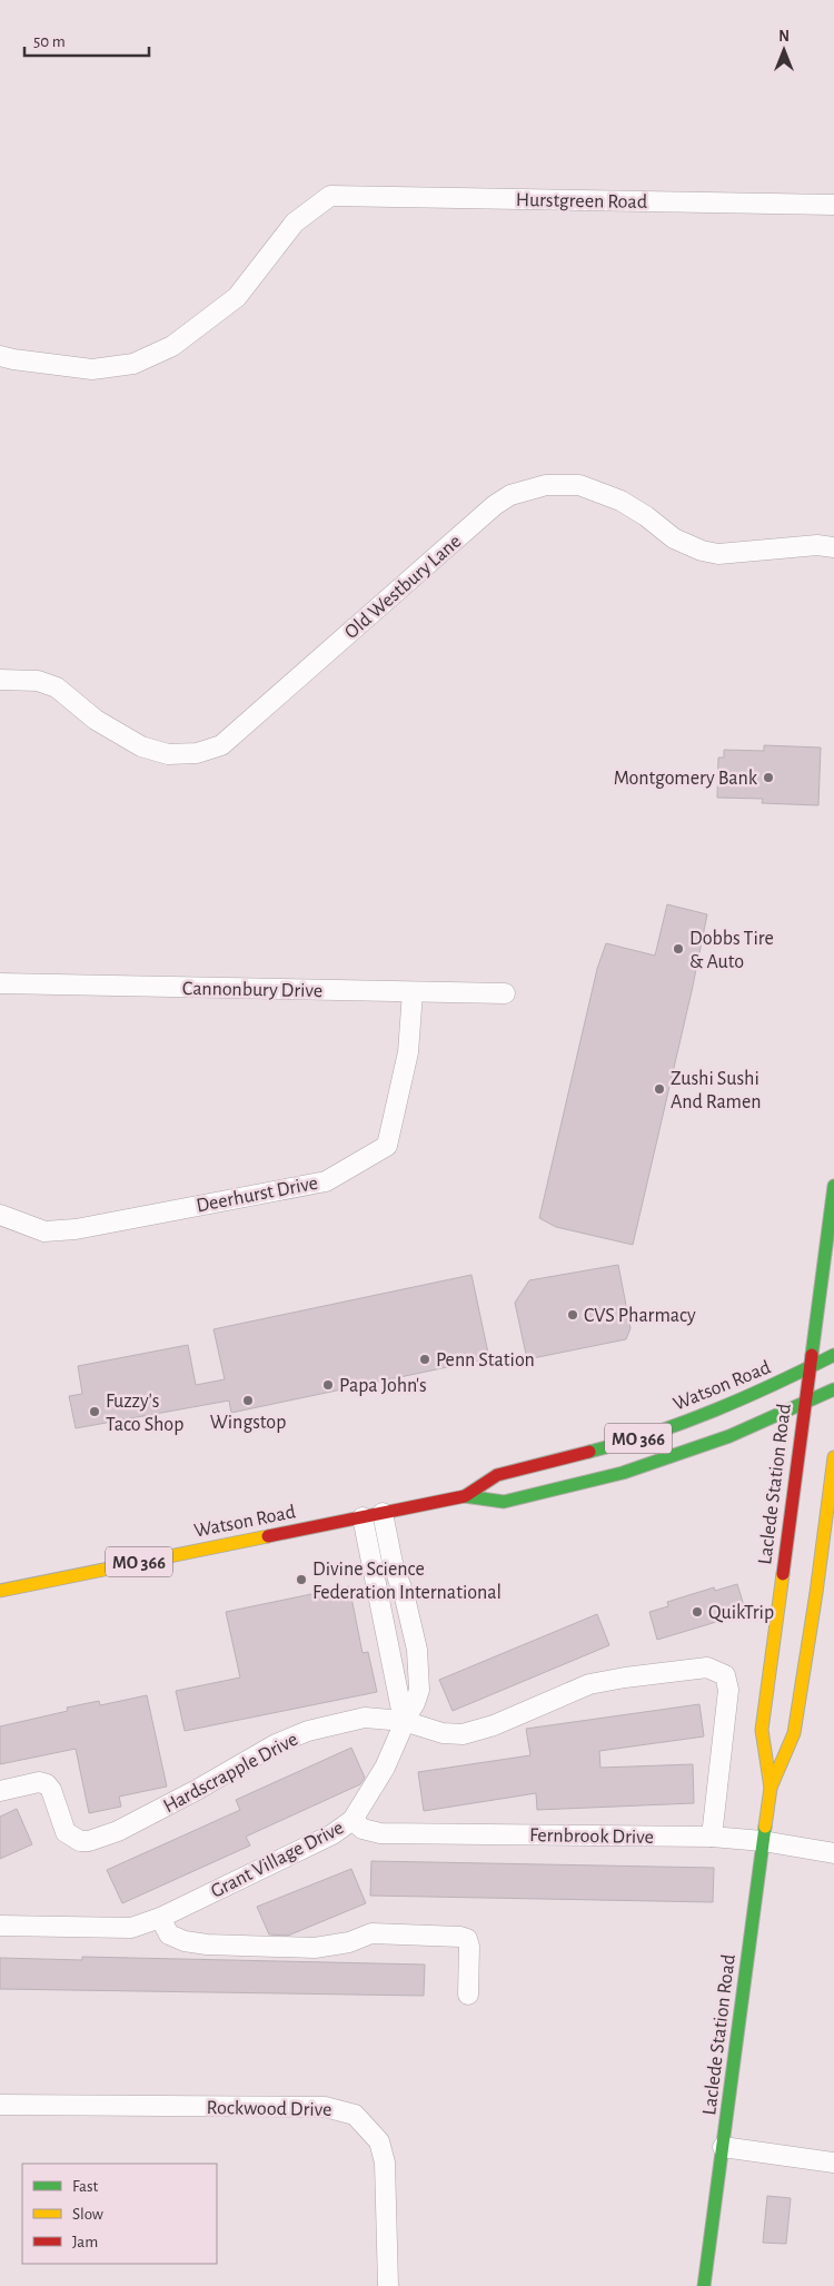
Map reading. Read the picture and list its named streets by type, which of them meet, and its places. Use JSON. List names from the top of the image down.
{
  "streets": {
    "main road": ["Watson Road", "MO 366", "Laclede Station Road"],
    "street": [
      "Hurstgreen Road",
      "Old Westbury Lane",
      "Cannonbury Drive",
      "Deerhurst Drive",
      "Hardscrapple Drive",
      "Fernbrook Drive",
      "Grant Village Drive",
      "Rockwood Drive"
    ]
  },
  "crossings": [
    ["Cannonbury Drive", "Deerhurst Drive"],
    ["Watson Road", "Laclede Station Road"],
    ["Watson Road", "Grant Village Drive"],
    ["Laclede Station Road", "Fernbrook Drive"],
    ["Hardscrapple Drive", "Fernbrook Drive"],
    ["Hardscrapple Drive", "Grant Village Drive"],
    ["Fernbrook Drive", "Grant Village Drive"]
  ],
  "places": [
    "Montgomery Bank",
    "Dobbs Tire & Auto",
    "Zushi Sushi And Ramen",
    "CVS Pharmacy",
    "Penn Station",
    "Papa John's",
    "Wingstop",
    "Fuzzy's Taco Shop",
    "Divine Science Federation International",
    "QuikTrip"
  ],
  "legend": ["Fast", "Slow", "Jam"],
  "scale_bar": "50 m",
  "north": "top"
}
